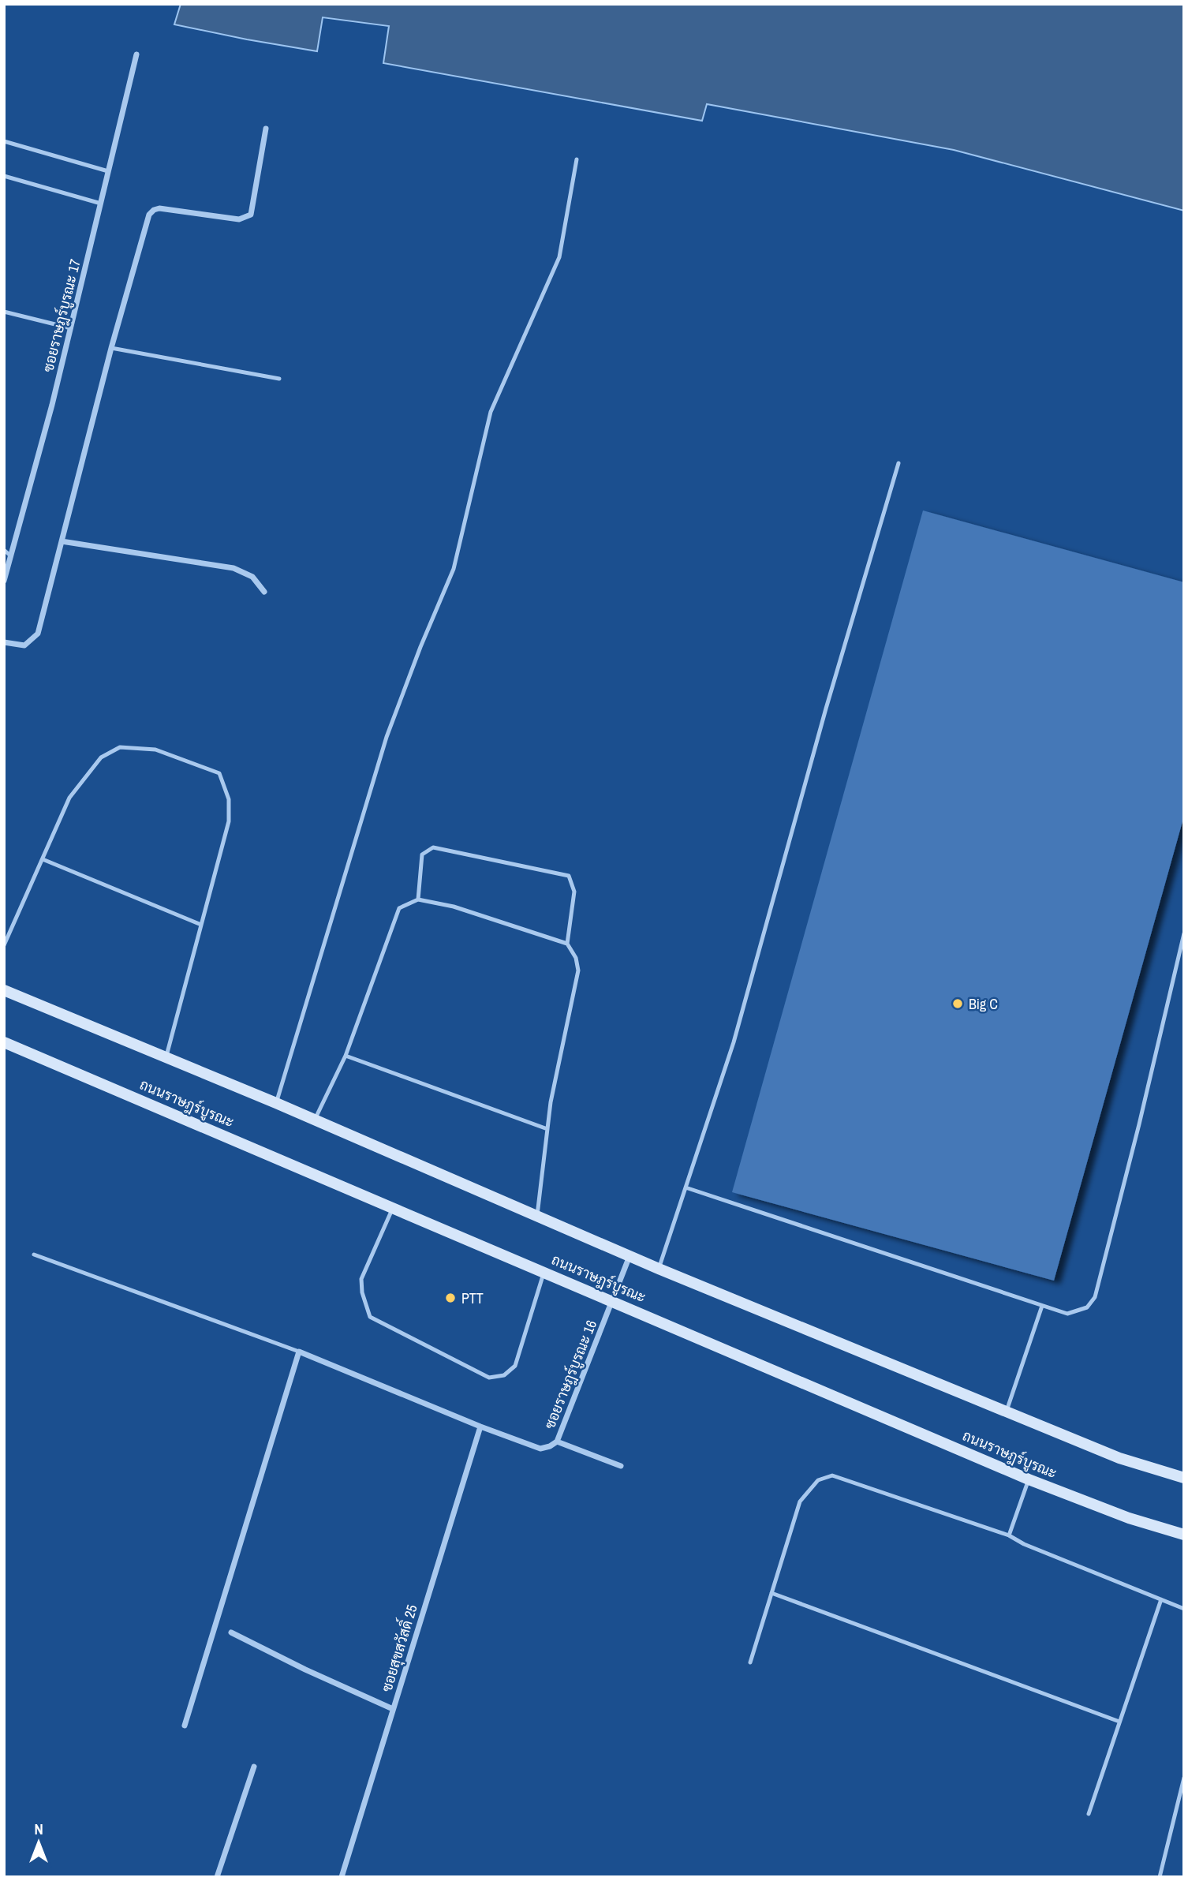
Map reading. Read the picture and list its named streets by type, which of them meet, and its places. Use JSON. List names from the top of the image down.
{
  "streets": {
    "main road": ["ถนนราษฎร์บูรณะ"],
    "street": ["ซอยราษฎร์บูรณะ 17", "ซอยราษฎร์บูรณะ 16", "ซอยสุขสวัสดิ์ 25"]
  },
  "crossings": [
    ["ถนนราษฎร์บูรณะ", "ซอยราษฎร์บูรณะ 16"],
    ["ซอยราษฎร์บูรณะ 16", "ซอยสุขสวัสดิ์ 25"]
  ],
  "places": ["Big C", "PTT"],
  "north": "top"
}
